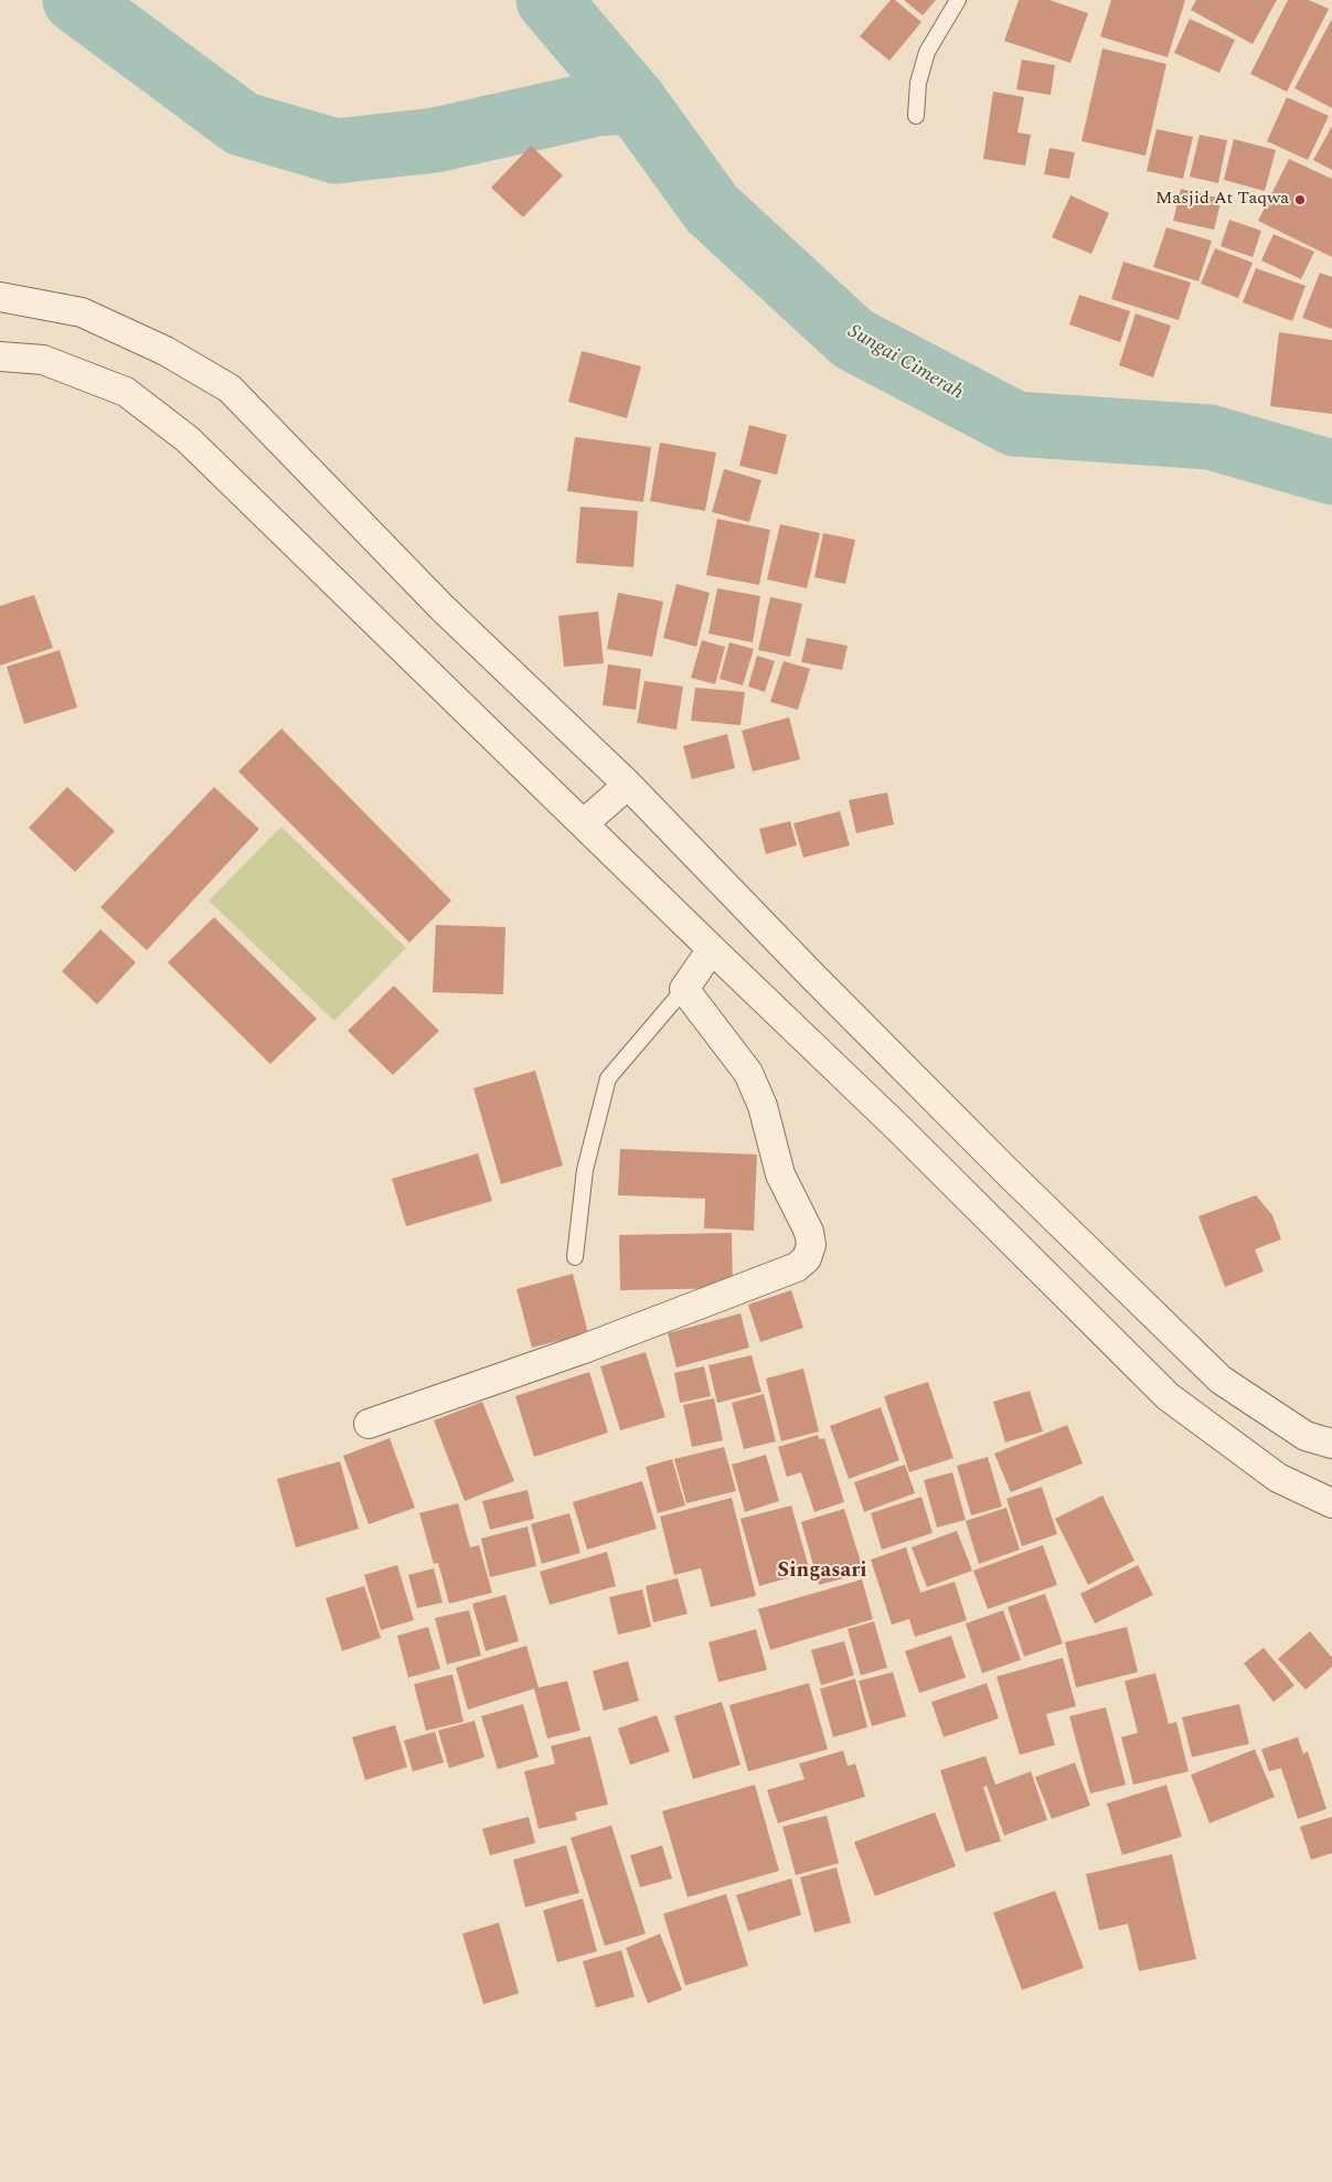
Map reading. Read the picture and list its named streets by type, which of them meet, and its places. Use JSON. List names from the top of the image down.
{
  "districts": ["Singasari"],
  "water": ["Sungai Cimerah"],
  "places": ["Masjid At Taqwa"]
}
